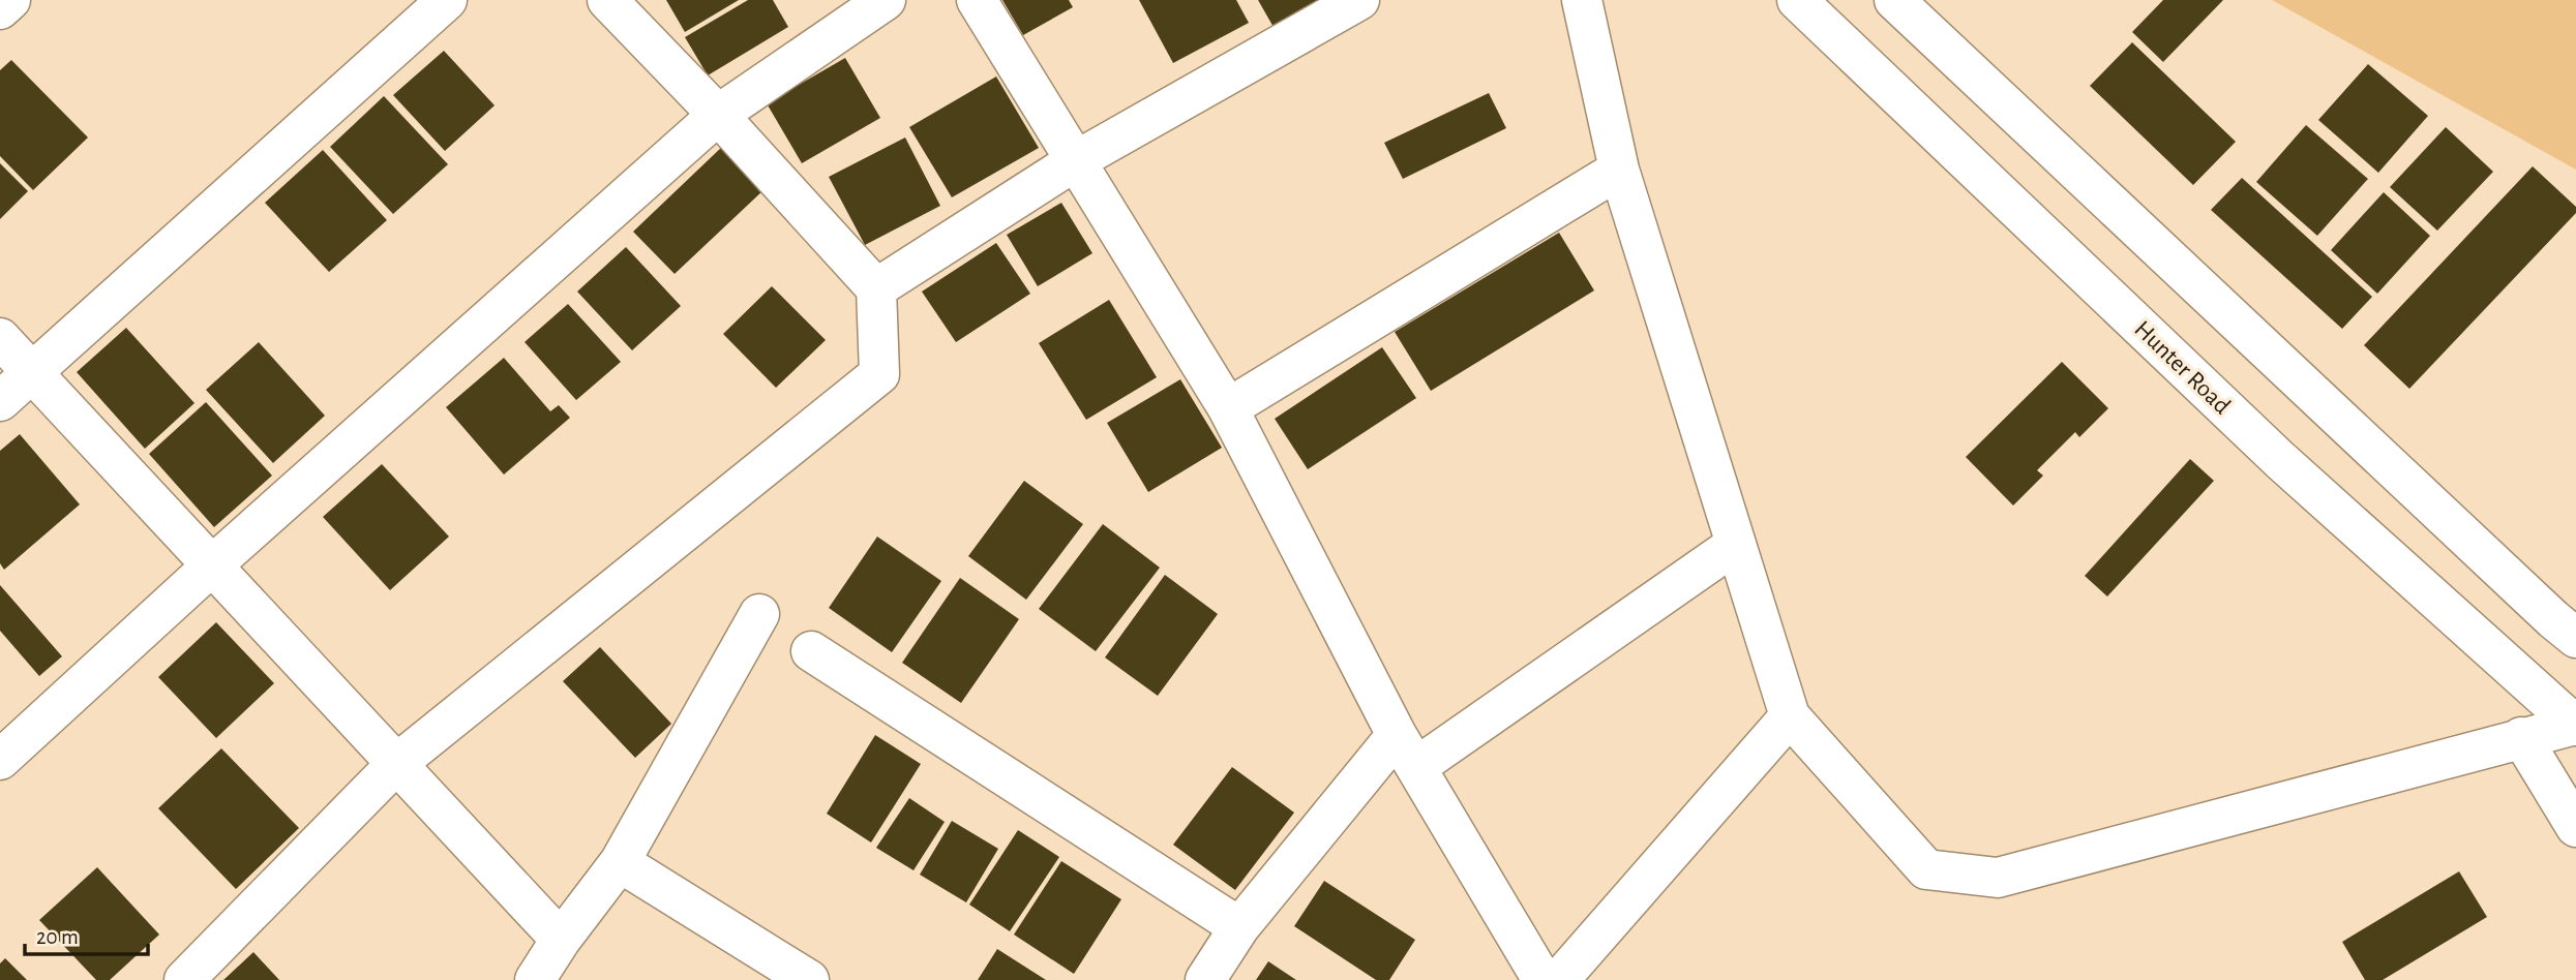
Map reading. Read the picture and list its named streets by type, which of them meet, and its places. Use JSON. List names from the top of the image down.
{
  "streets": {
    "street": ["Hunter Road"]
  },
  "scale_bar": "20 m"
}
